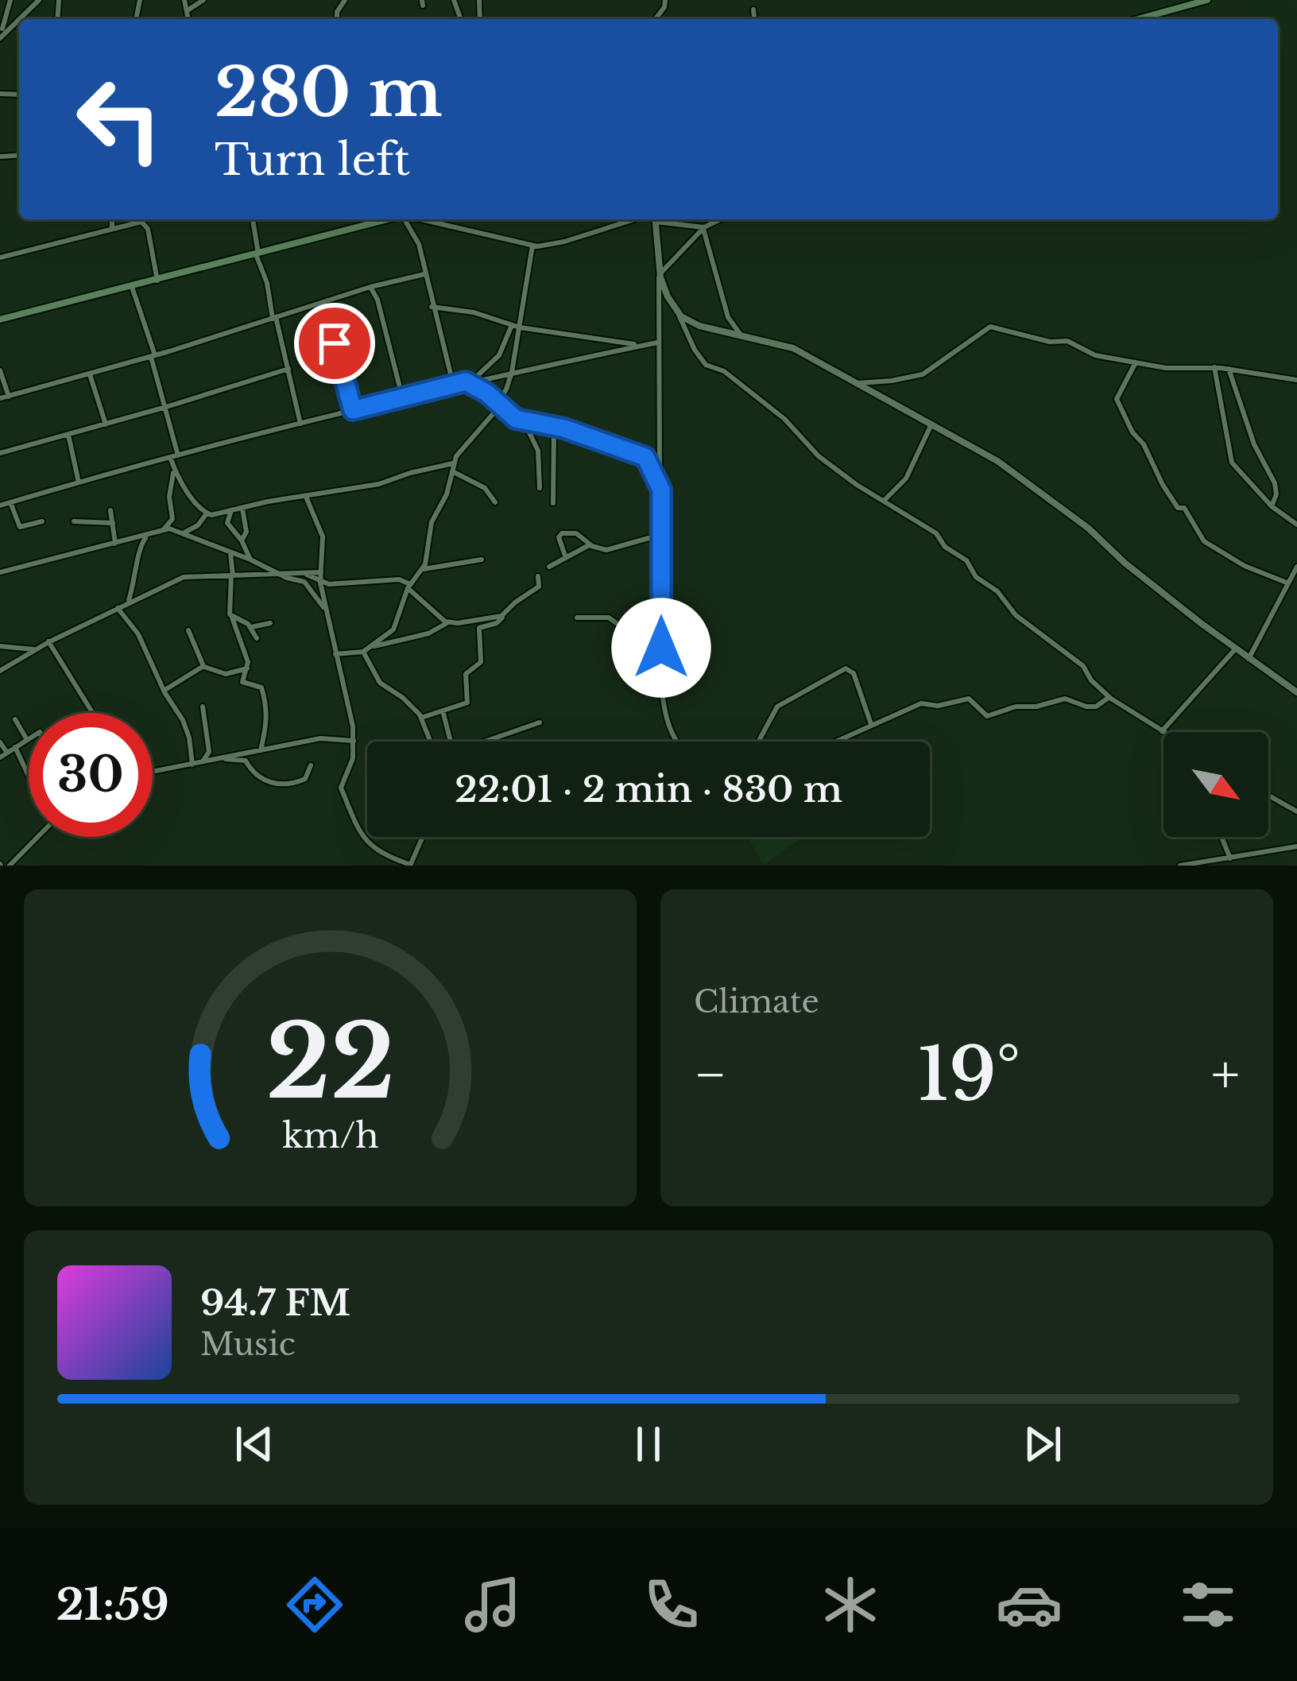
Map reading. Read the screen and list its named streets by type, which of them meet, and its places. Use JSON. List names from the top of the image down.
{
  "north": "bottom right",
  "page": {
    "turn": ["280 m", "Turn left"],
    "limit": "30",
    "trip": "22:01 · 2 min · 830 m",
    "tile": "Climate",
    "heat": ["−", "19°", "+"],
    "song": ["94.7 FM", "Music"],
    "tabs": "21:59",
    "gauge": ["22", "km/h"]
  }
}
